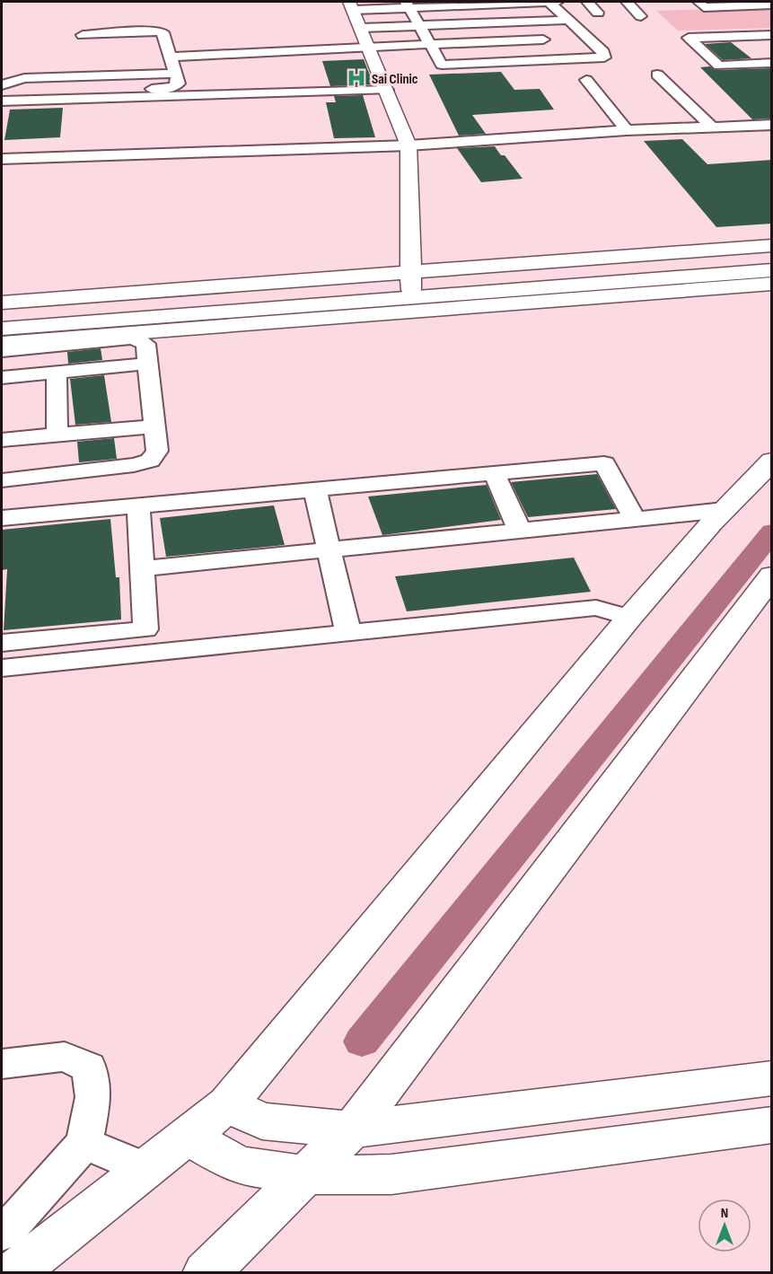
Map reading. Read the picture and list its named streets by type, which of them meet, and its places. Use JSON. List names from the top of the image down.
{
  "places": {
    "hospital": ["Sai Clinic"]
  },
  "north": "top"
}
